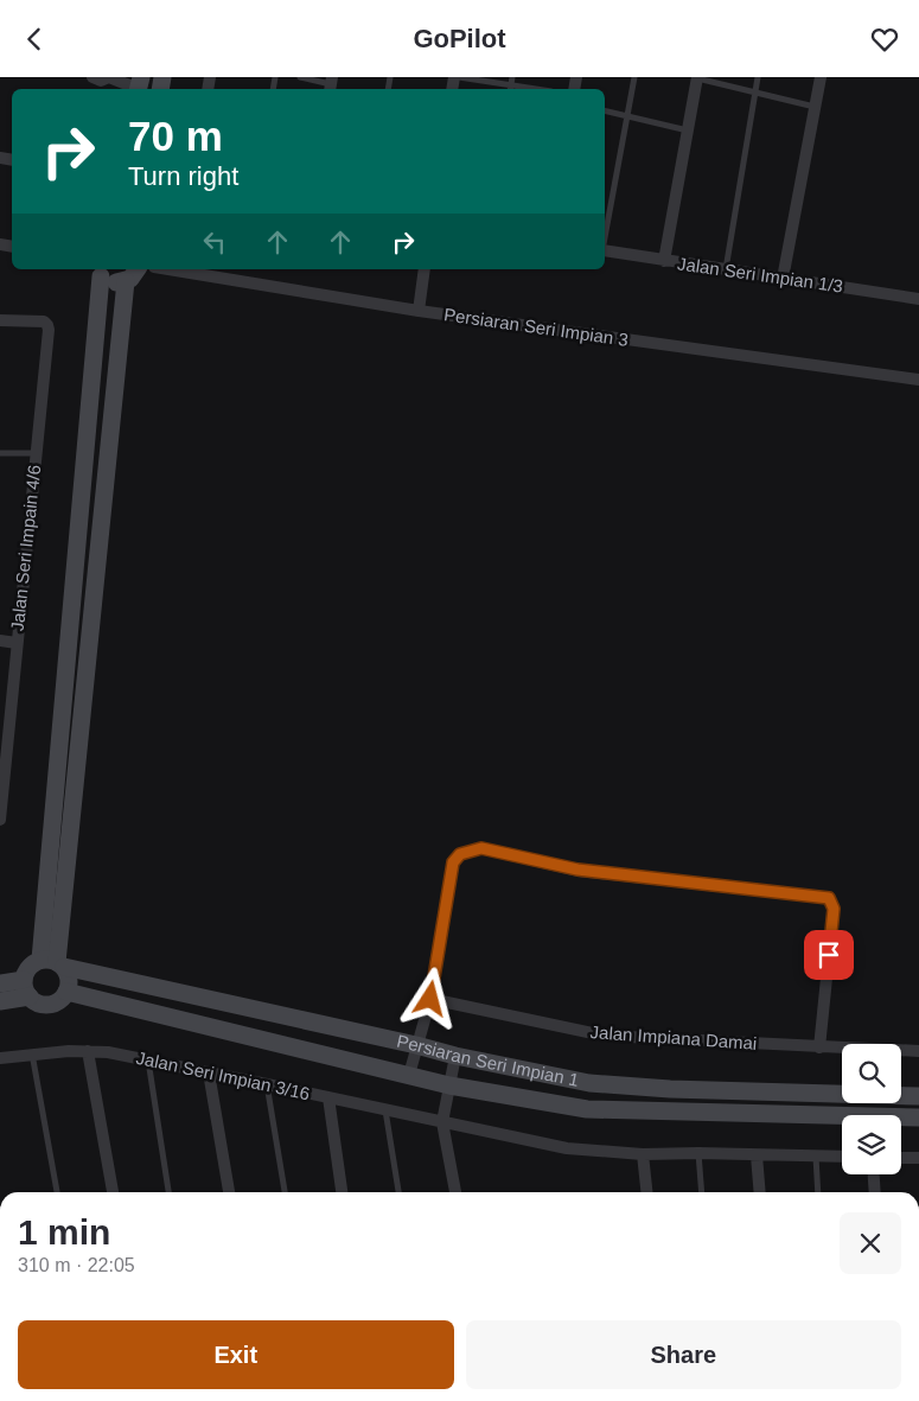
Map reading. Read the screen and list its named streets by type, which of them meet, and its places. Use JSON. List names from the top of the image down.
{
  "streets": {
    "street": [
      "Jalan Seri Impian 1/3",
      "Persiaran Seri Impian 3",
      "Jalan Seri Impain 4/6",
      "Jalan Impiana Damai",
      "Persiaran Seri Impian 1",
      "Jalan Seri Impian 3/16"
    ]
  },
  "page": {
    "header": "GoPilot",
    "turn": ["70 m", "Turn right"],
    "heading": ["1 min", "310 m · 22:05"],
    "buttons": ["Exit", "Share"]
  }
}
